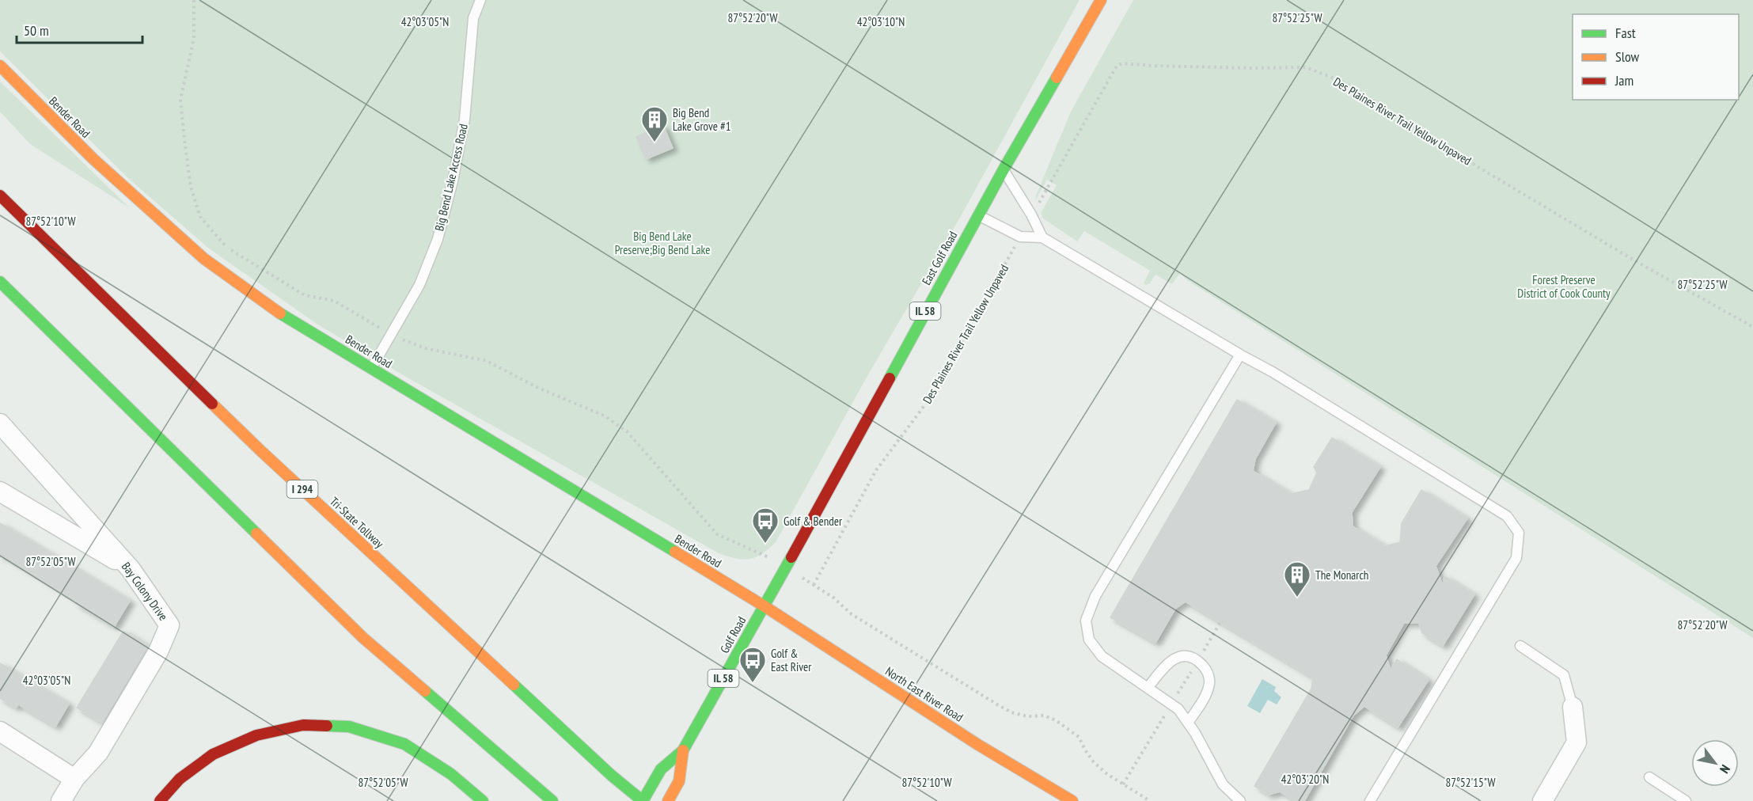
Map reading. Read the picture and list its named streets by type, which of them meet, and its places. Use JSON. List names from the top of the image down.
{
  "streets": {
    "main road": [
      "Bender Road",
      "East Golf Road",
      "IL 58",
      "I 294",
      "Tri-State Tollway",
      "Golf Road",
      "North East River Road"
    ],
    "street": ["Bay Colony Drive"],
    "lane": ["Big Bend Lake Access Road"],
    "path": ["Des Plaines River Trail Yellow Unpaved"]
  },
  "crossings": [
    ["Bender Road", "Big Bend Lake Access Road"],
    ["Bender Road", "East Golf Road"],
    ["Bender Road", "Golf Road"],
    ["Bender Road", "North East River Road"],
    ["East Golf Road", "Golf Road"],
    ["East Golf Road", "North East River Road"],
    ["Tri-State Tollway", "Golf Road"],
    ["Golf Road", "North East River Road"]
  ],
  "parks": ["Big Bend Lake Preserve;Big Bend Lake", "Forest Preserve District of Cook County"],
  "places": {
    "building": ["Big Bend Lake Grove #1", "The Monarch"],
    "bus stop": ["Golf & Bender", "Golf & East River"]
  },
  "legend": ["Fast", "Slow", "Jam"],
  "scale_bar": "50 m",
  "north": "bottom right",
  "coordinates": [
    "87°52'20\"W",
    "87°52'25\"W",
    "42°03'05\"N",
    "42°03'10\"N",
    "87°52'10\"W",
    "87°52'05\"W",
    "42°03'20\"N",
    "87°52'15\"W"
  ]
}
